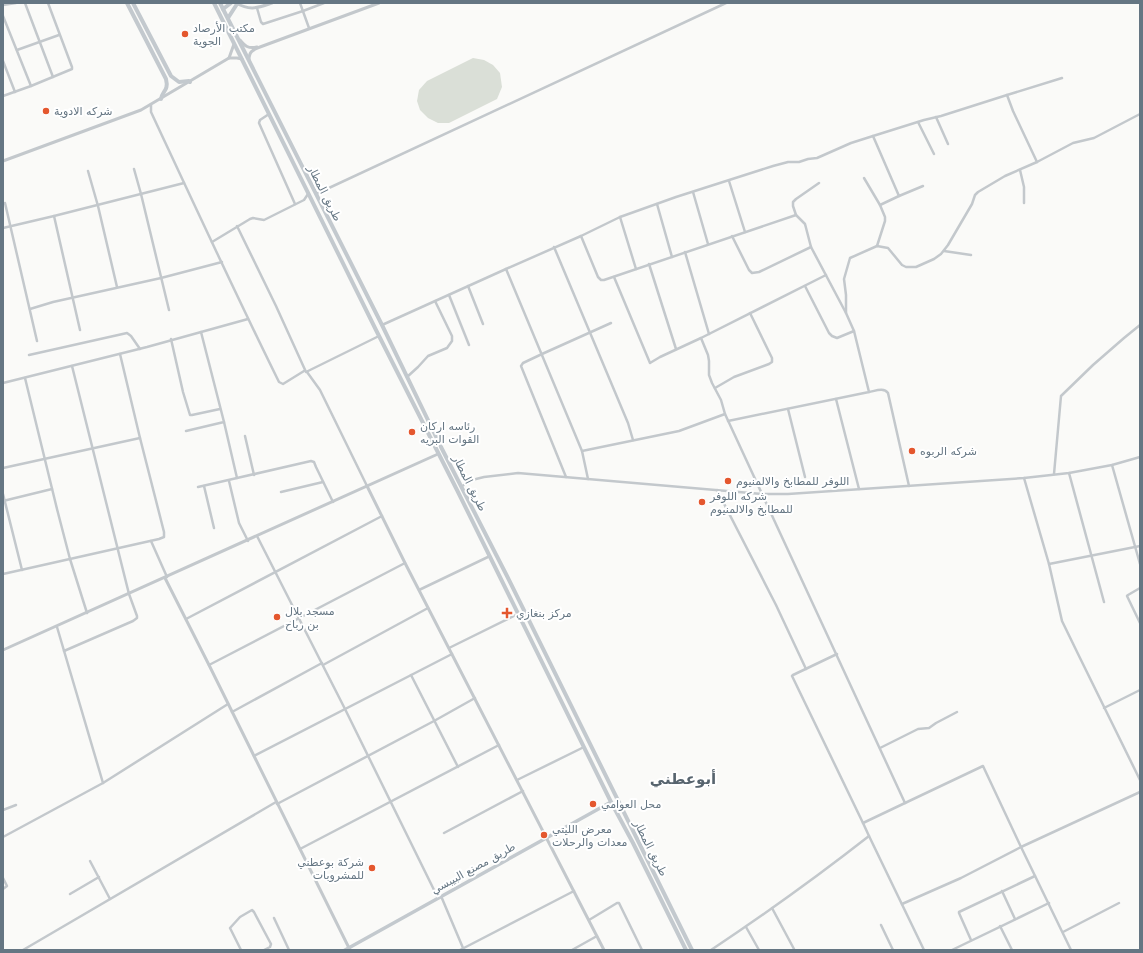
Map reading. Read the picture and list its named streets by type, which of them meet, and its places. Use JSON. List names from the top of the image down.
{
  "streets": {
    "main road": ["طريق المطار", "طريق مصنع البيبسي"]
  },
  "crossings": [
    ["طريق المطار", "طريق مصنع البيبسي"]
  ],
  "districts": ["أبوعطني"],
  "places": {
    "other": [
      "مكتب الأرصاد الجوية",
      "شركه الادوية",
      "رئاسه اركان القوات البريه",
      "شركه الربوه",
      "اللوفر للمطابخ والالمنيوم",
      "شركه اللوفر للمطابخ والالمنيوم",
      "مسجد بلال بن رباح",
      "محل العوامي",
      "معرض الليتي معدات والرحلات",
      "شركة بوعطني للمشروبات"
    ],
    "health": ["مركز بنغازي"]
  }
}
